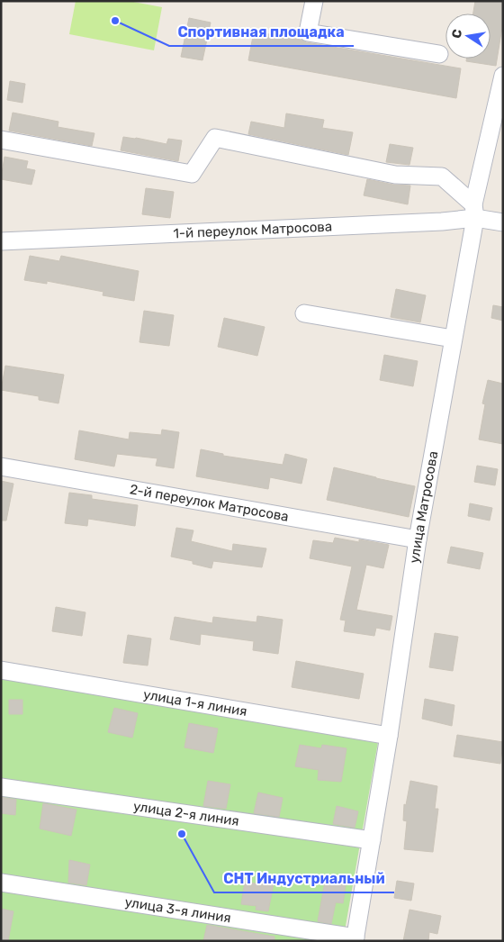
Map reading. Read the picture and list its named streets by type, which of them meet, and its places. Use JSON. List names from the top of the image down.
{
  "streets": {
    "street": [
      "1-й переулок Матросова",
      "2-й переулок Матросова",
      "улица Матросова",
      "улица 1-я линия",
      "улица 2-я линия",
      "улица 3-я линия"
    ]
  },
  "crossings": [
    ["1-й переулок Матросова", "улица Матросова"],
    ["2-й переулок Матросова", "улица Матросова"],
    ["улица Матросова", "улица 1-я линия"],
    ["улица Матросова", "улица 2-я линия"],
    ["улица Матросова", "улица 3-я линия"]
  ],
  "places": ["Спортивная площадка", "СНТ Индустриальный"],
  "north": "left"
}
